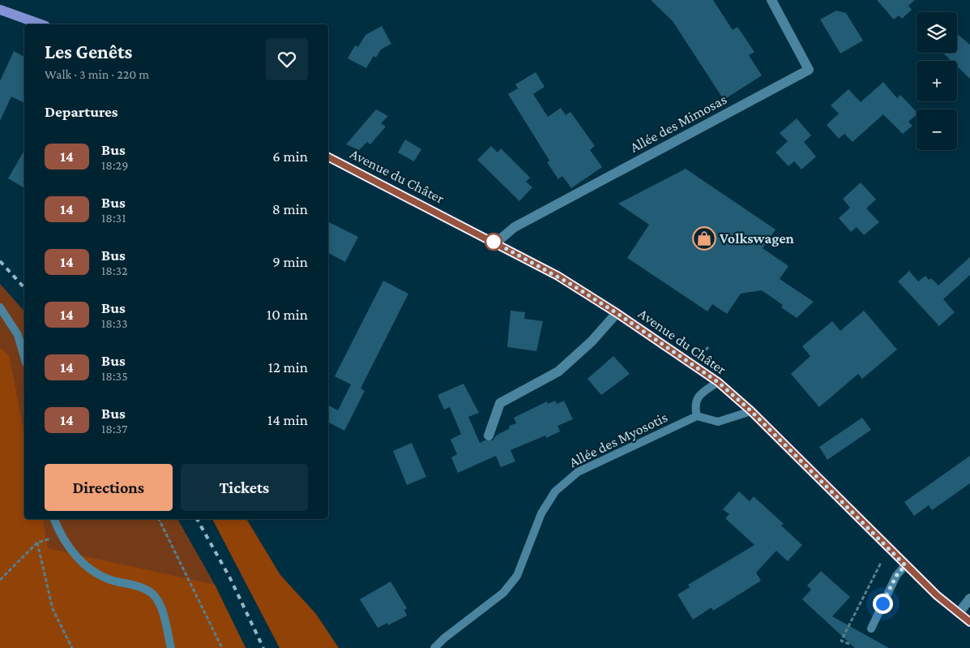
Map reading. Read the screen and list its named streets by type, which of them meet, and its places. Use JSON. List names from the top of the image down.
{
  "streets": {
    "main road": ["Avenue du Châter"],
    "street": ["Allée des Mimosas"],
    "lane": ["Allée des Myosotis"]
  },
  "crossings": [
    ["Allée des Mimosas", "Avenue du Châter"]
  ],
  "places": {
    "shop": ["Volkswagen"]
  },
  "lines": ["bus line 14"],
  "page": {
    "map_buttons": ["+", "−"],
    "heading": [
      ["Les Genêts", "Walk · 3 min · 220 m"],
      "Departures"
    ],
    "list": [
      {
        "mark": "14",
        "name": "Bus",
        "note": "18:29",
        "value": "6 min"
      },
      {
        "mark": "14",
        "name": "Bus",
        "note": "18:31",
        "value": "8 min"
      },
      {
        "mark": "14",
        "name": "Bus",
        "note": "18:32",
        "value": "9 min"
      },
      {
        "mark": "14",
        "name": "Bus",
        "note": "18:33",
        "value": "10 min"
      },
      {
        "mark": "14",
        "name": "Bus",
        "note": "18:35",
        "value": "12 min"
      },
      {
        "mark": "14",
        "name": "Bus",
        "note": "18:37",
        "value": "14 min"
      }
    ],
    "buttons": ["Directions", "Tickets"]
  }
}
